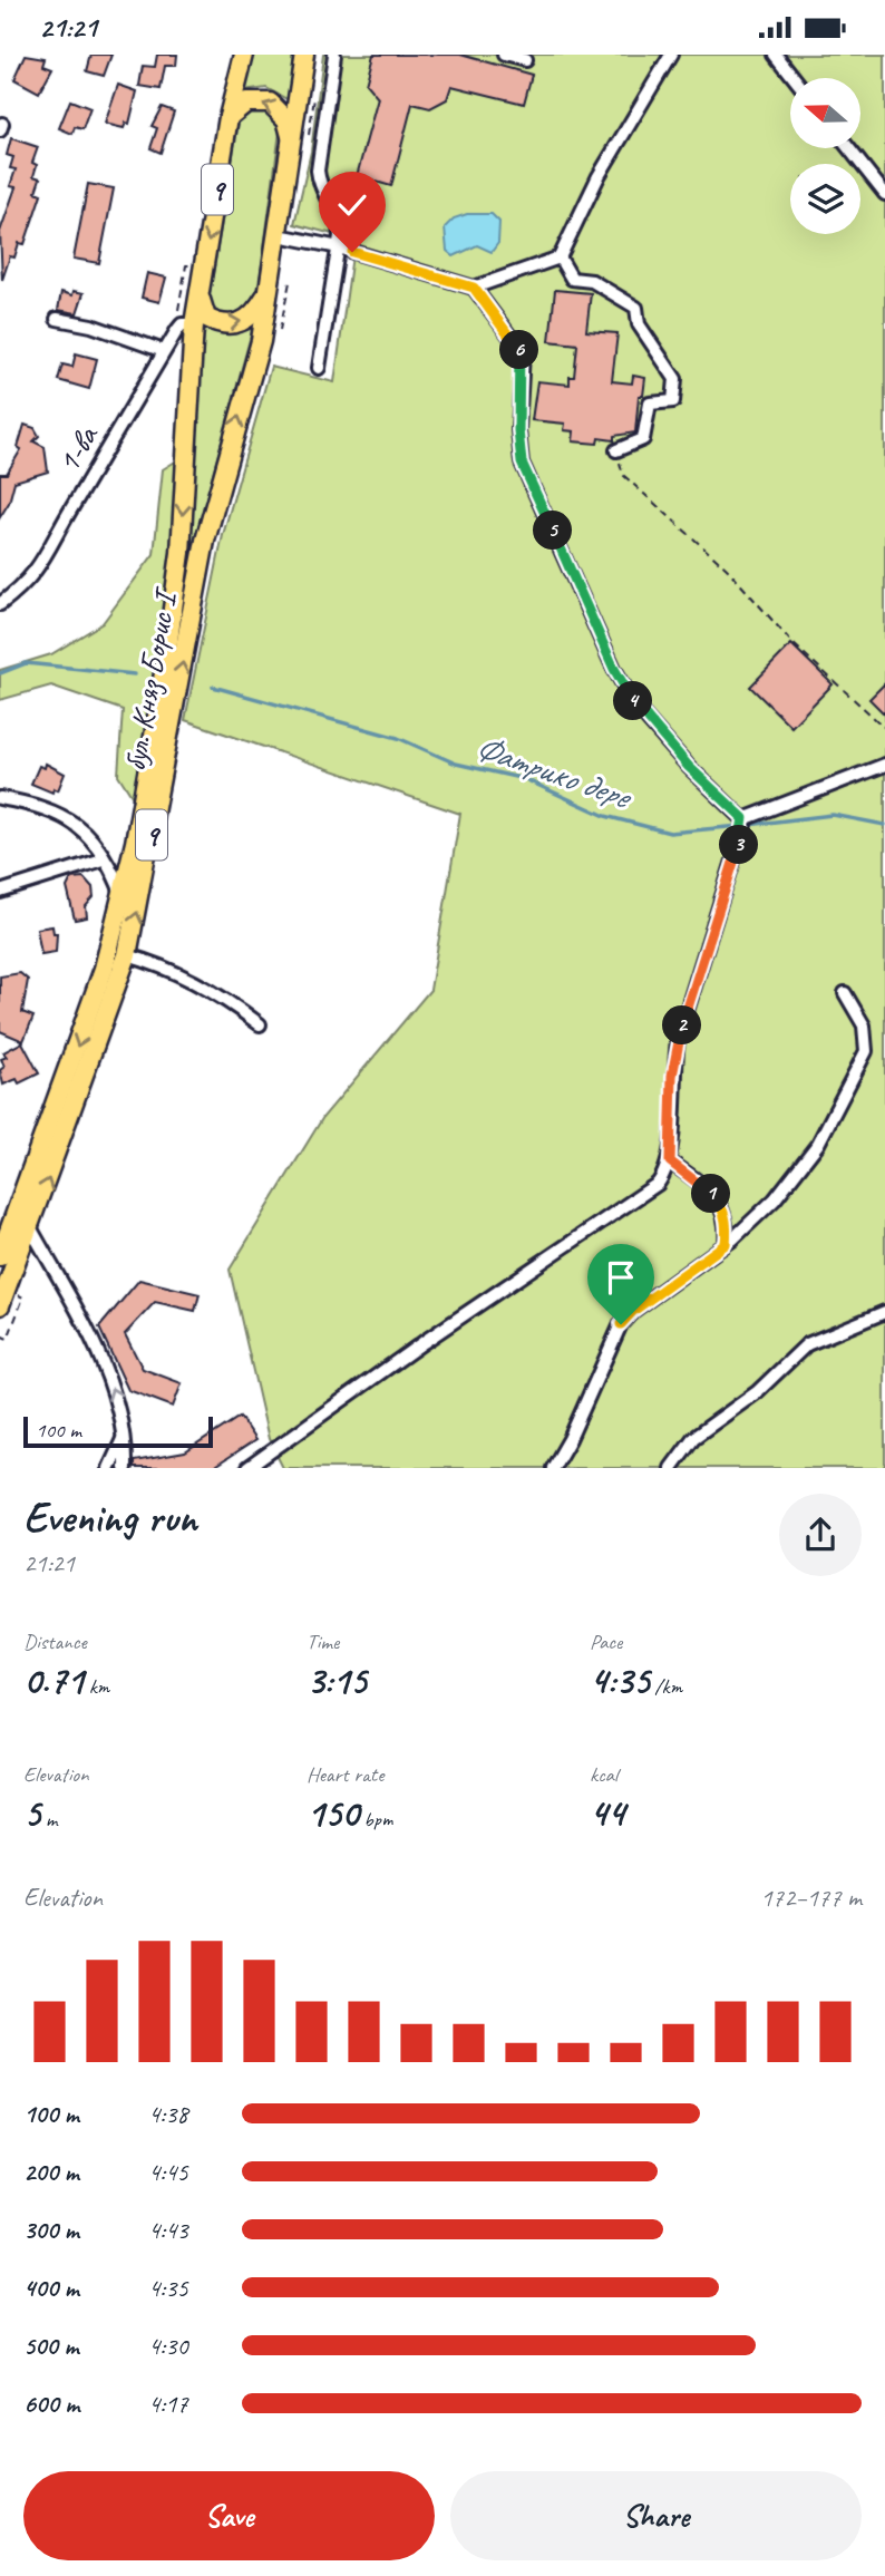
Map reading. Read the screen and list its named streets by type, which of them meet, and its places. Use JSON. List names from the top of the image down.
{
  "streets": {
    "highway": ["9", "бул. Княз Борис I"],
    "street": ["1-ва"]
  },
  "crossings": [
    ["1-ва", "бул. Княз Борис I"]
  ],
  "water": ["Фатрико дере"],
  "scale_bar": "100 m",
  "north": "left",
  "page": {
    "status": "21:21",
    "pins": [
      "6",
      "5",
      "4",
      "3",
      "2",
      "1"
    ],
    "scale": "100 m",
    "heading": ["Evening run", "21:21"],
    "stats": [
      ["Distance", "0.71 km"],
      ["Time", "3:15"],
      ["Pace", "4:35 /km"],
      ["Elevation", "5 m"],
      ["Heart rate", "150 bpm"],
      ["kcal", "44"]
    ],
    "chart": ["Elevation", "172–177 m"],
    "list": [
      {
        "name": "100 m",
        "note": "4:38"
      },
      {
        "name": "200 m",
        "note": "4:45"
      },
      {
        "name": "300 m",
        "note": "4:43"
      },
      {
        "name": "400 m",
        "note": "4:35"
      },
      {
        "name": "500 m",
        "note": "4:30"
      },
      {
        "name": "600 m",
        "note": "4:17"
      }
    ],
    "buttons": ["Save", "Share"]
  }
}
